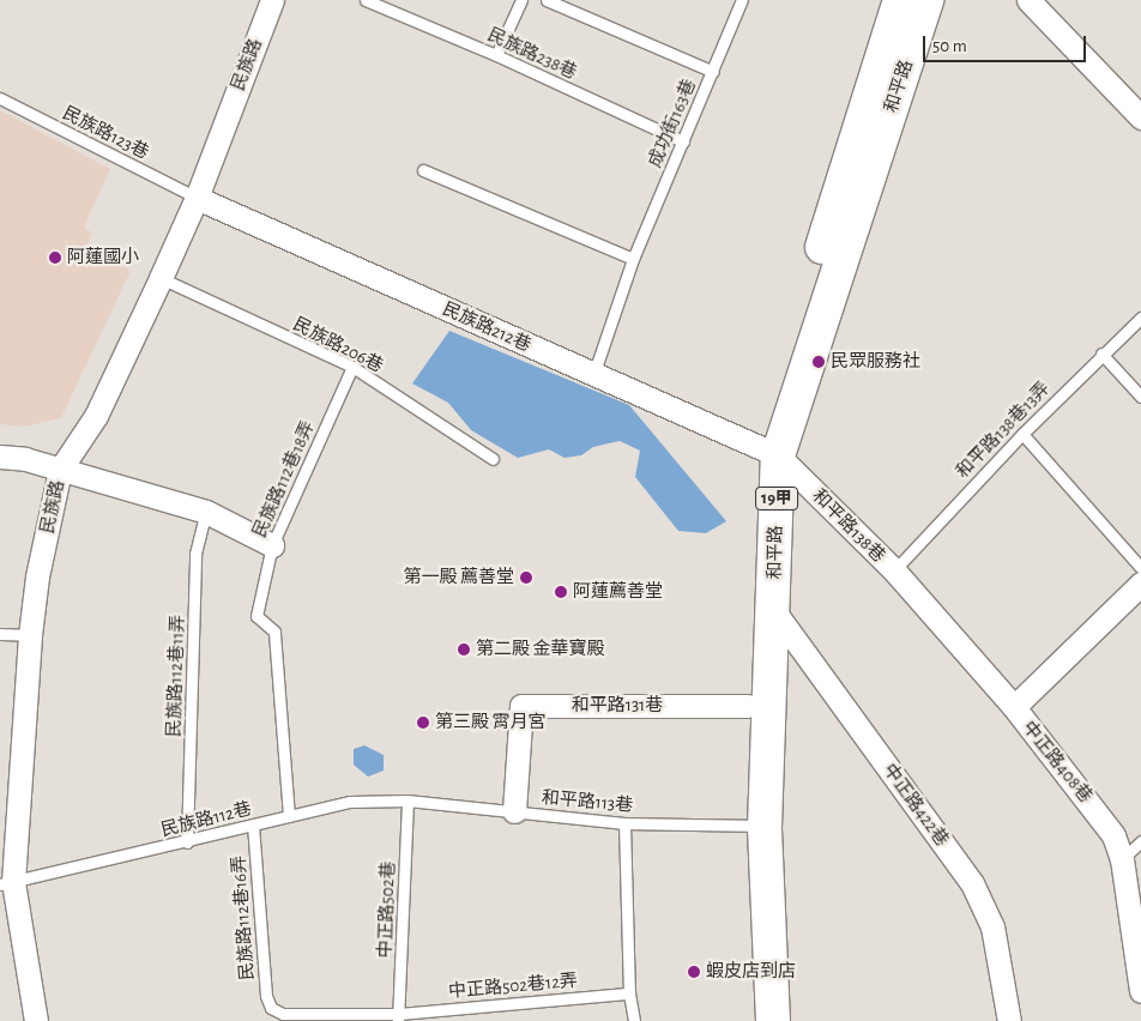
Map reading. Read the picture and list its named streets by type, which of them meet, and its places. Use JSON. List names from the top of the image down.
{
  "streets": {
    "main road": ["和平路", "19甲"],
    "street": [
      "民族路",
      "民族路212巷",
      "和平路138巷",
      "和平路131巷",
      "中正路408巷",
      "中正路422巷"
    ],
    "lane": [
      "民族路238巷",
      "成功街163巷",
      "民族路123巷",
      "民族路206巷",
      "和平路138巷13弄",
      "民族路112巷18弄",
      "民族路112巷11弄",
      "和平路113巷",
      "民族路112巷",
      "中正路502巷",
      "民族路112巷16弄",
      "中正路502巷12弄"
    ]
  },
  "crossings": [
    ["民族路238巷", "成功街163巷"],
    ["民族路", "民族路123巷"],
    ["民族路", "民族路212巷"],
    ["民族路", "民族路206巷"],
    ["民族路", "民族路112巷"],
    ["和平路", "民族路212巷"],
    ["和平路", "和平路138巷"],
    ["和平路", "和平路131巷"],
    ["和平路", "和平路113巷"],
    ["和平路", "中正路422巷"],
    ["成功街163巷", "民族路212巷"],
    ["民族路123巷", "民族路212巷"],
    ["民族路212巷", "和平路138巷"],
    ["民族路206巷", "民族路112巷18弄"],
    ["和平路138巷13弄", "和平路138巷"],
    ["和平路138巷13弄", "中正路408巷"],
    ["民族路112巷18弄", "民族路112巷"],
    ["和平路138巷", "中正路408巷"],
    ["民族路112巷11弄", "民族路112巷"],
    ["和平路131巷", "和平路113巷"],
    ["和平路113巷", "民族路112巷"],
    ["和平路113巷", "中正路502巷"],
    ["民族路112巷", "中正路502巷"],
    ["民族路112巷", "民族路112巷16弄"],
    ["中正路502巷", "中正路502巷12弄"],
    ["民族路112巷16弄", "中正路502巷12弄"]
  ],
  "places": [
    "阿蓮國小",
    "民眾服務社",
    "第一殿 薦善堂",
    "阿蓮薦善堂",
    "第二殿 金華寶殿",
    "第三殿 霄月宮",
    "蝦皮店到店"
  ],
  "scale_bar": "50 m"
}
